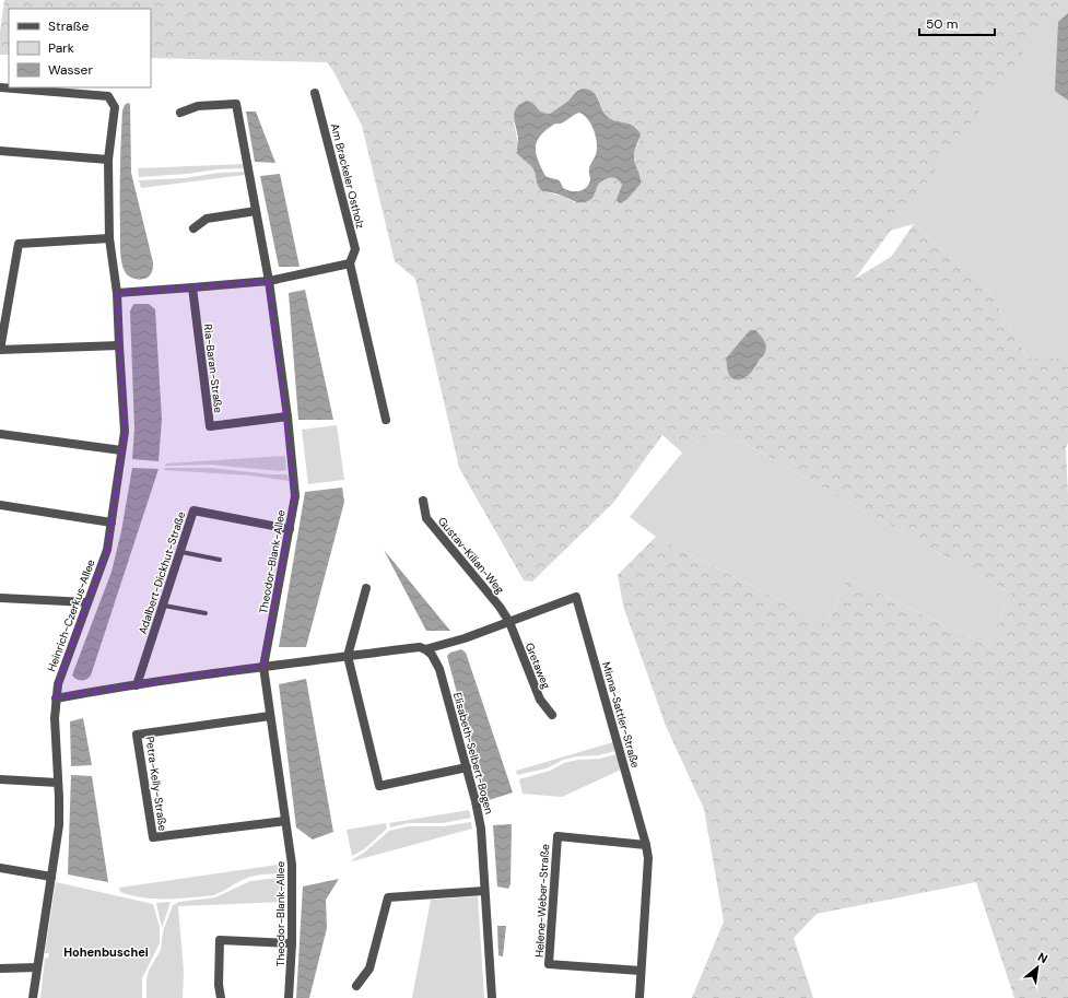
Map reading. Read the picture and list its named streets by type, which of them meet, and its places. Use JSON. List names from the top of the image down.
{
  "streets": {
    "street": [
      "Am Brackeler Ostholz",
      "Ria-Baran-Straße",
      "Gustav-Kilian-Weg",
      "Theodor-Blank-Allee",
      "Adalbert-Dickhut-Straße",
      "Heinrich-Czerkus-Allee",
      "Gretaweg",
      "Minna-Sattler-Straße",
      "Elisabeth-Selbert-Bogen",
      "Petra-Kelly-Straße",
      "Helene-Weber-Straße"
    ]
  },
  "crossings": [
    ["Ria-Baran-Straße", "Theodor-Blank-Allee"],
    ["Gustav-Kilian-Weg", "Gretaweg"],
    ["Gustav-Kilian-Weg", "Minna-Sattler-Straße"],
    ["Theodor-Blank-Allee", "Adalbert-Dickhut-Straße"],
    ["Theodor-Blank-Allee", "Petra-Kelly-Straße"],
    ["Gretaweg", "Minna-Sattler-Straße"],
    ["Minna-Sattler-Straße", "Elisabeth-Selbert-Bogen"],
    ["Minna-Sattler-Straße", "Helene-Weber-Straße"]
  ],
  "districts": ["Hohenbuschei"],
  "legend": ["Straße", "Park", "Wasser"],
  "scale_bar": "50 m",
  "north": "top right"
}
